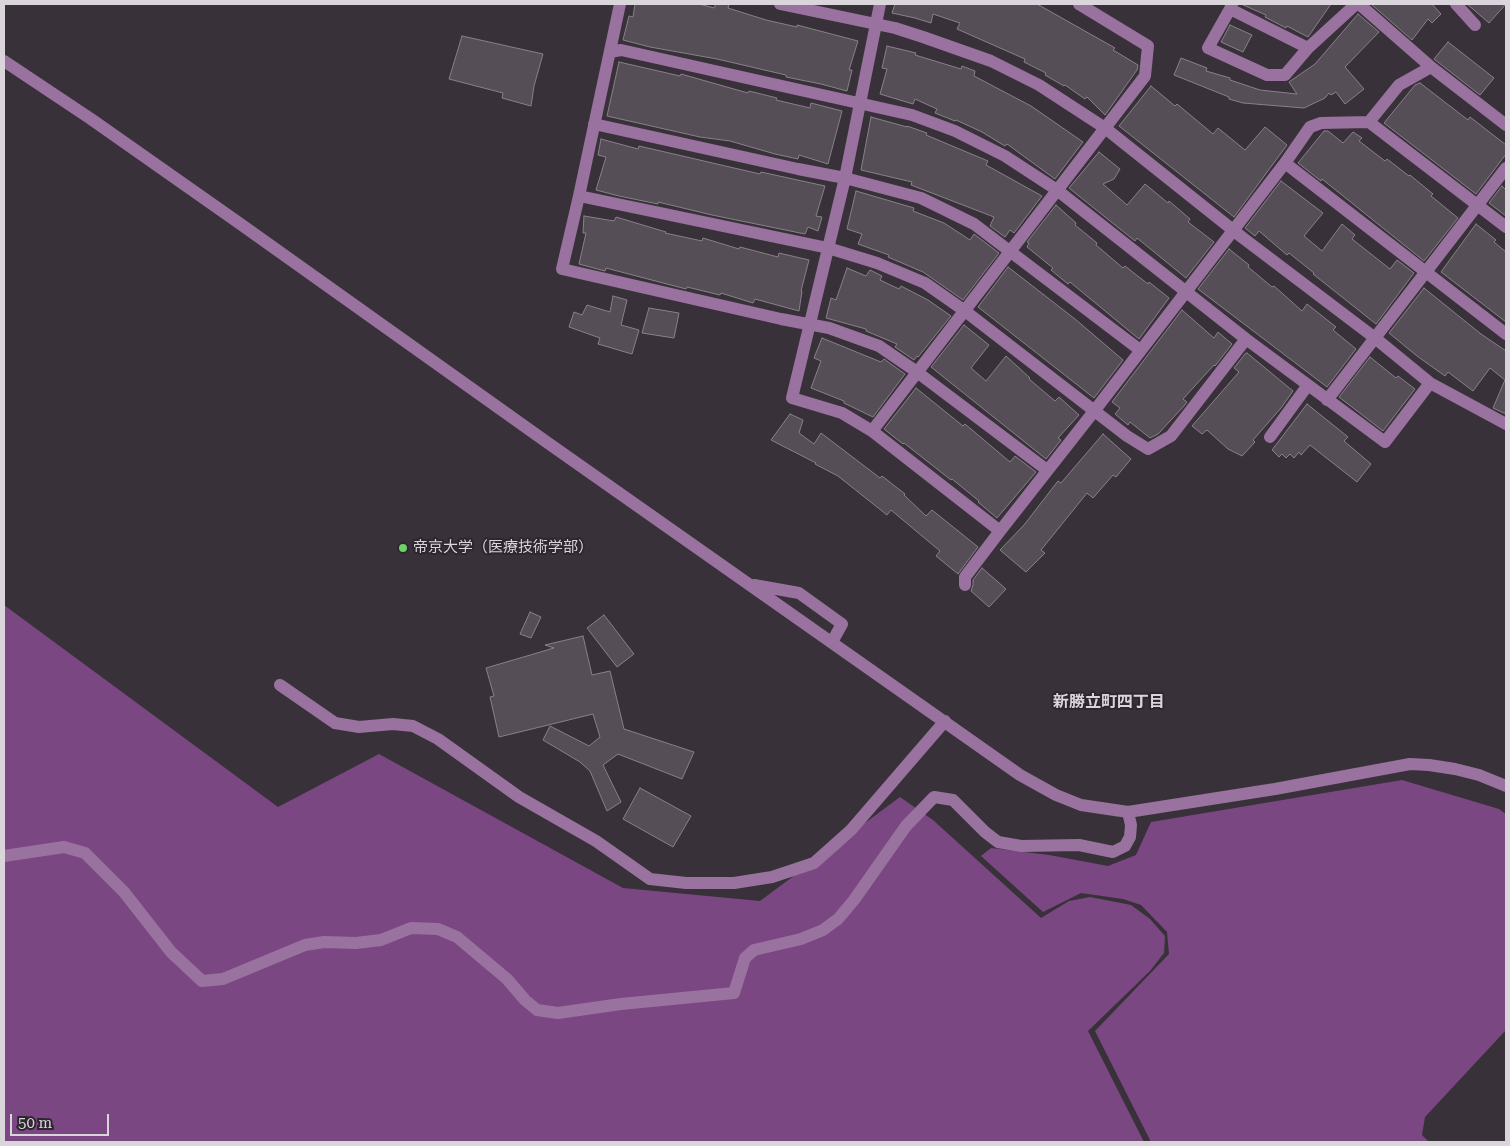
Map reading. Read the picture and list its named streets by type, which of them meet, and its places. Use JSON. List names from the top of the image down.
{
  "districts": ["新勝立町四丁目"],
  "places": ["帝京大学（医療技術学部）"],
  "scale_bar": "50 m"
}
